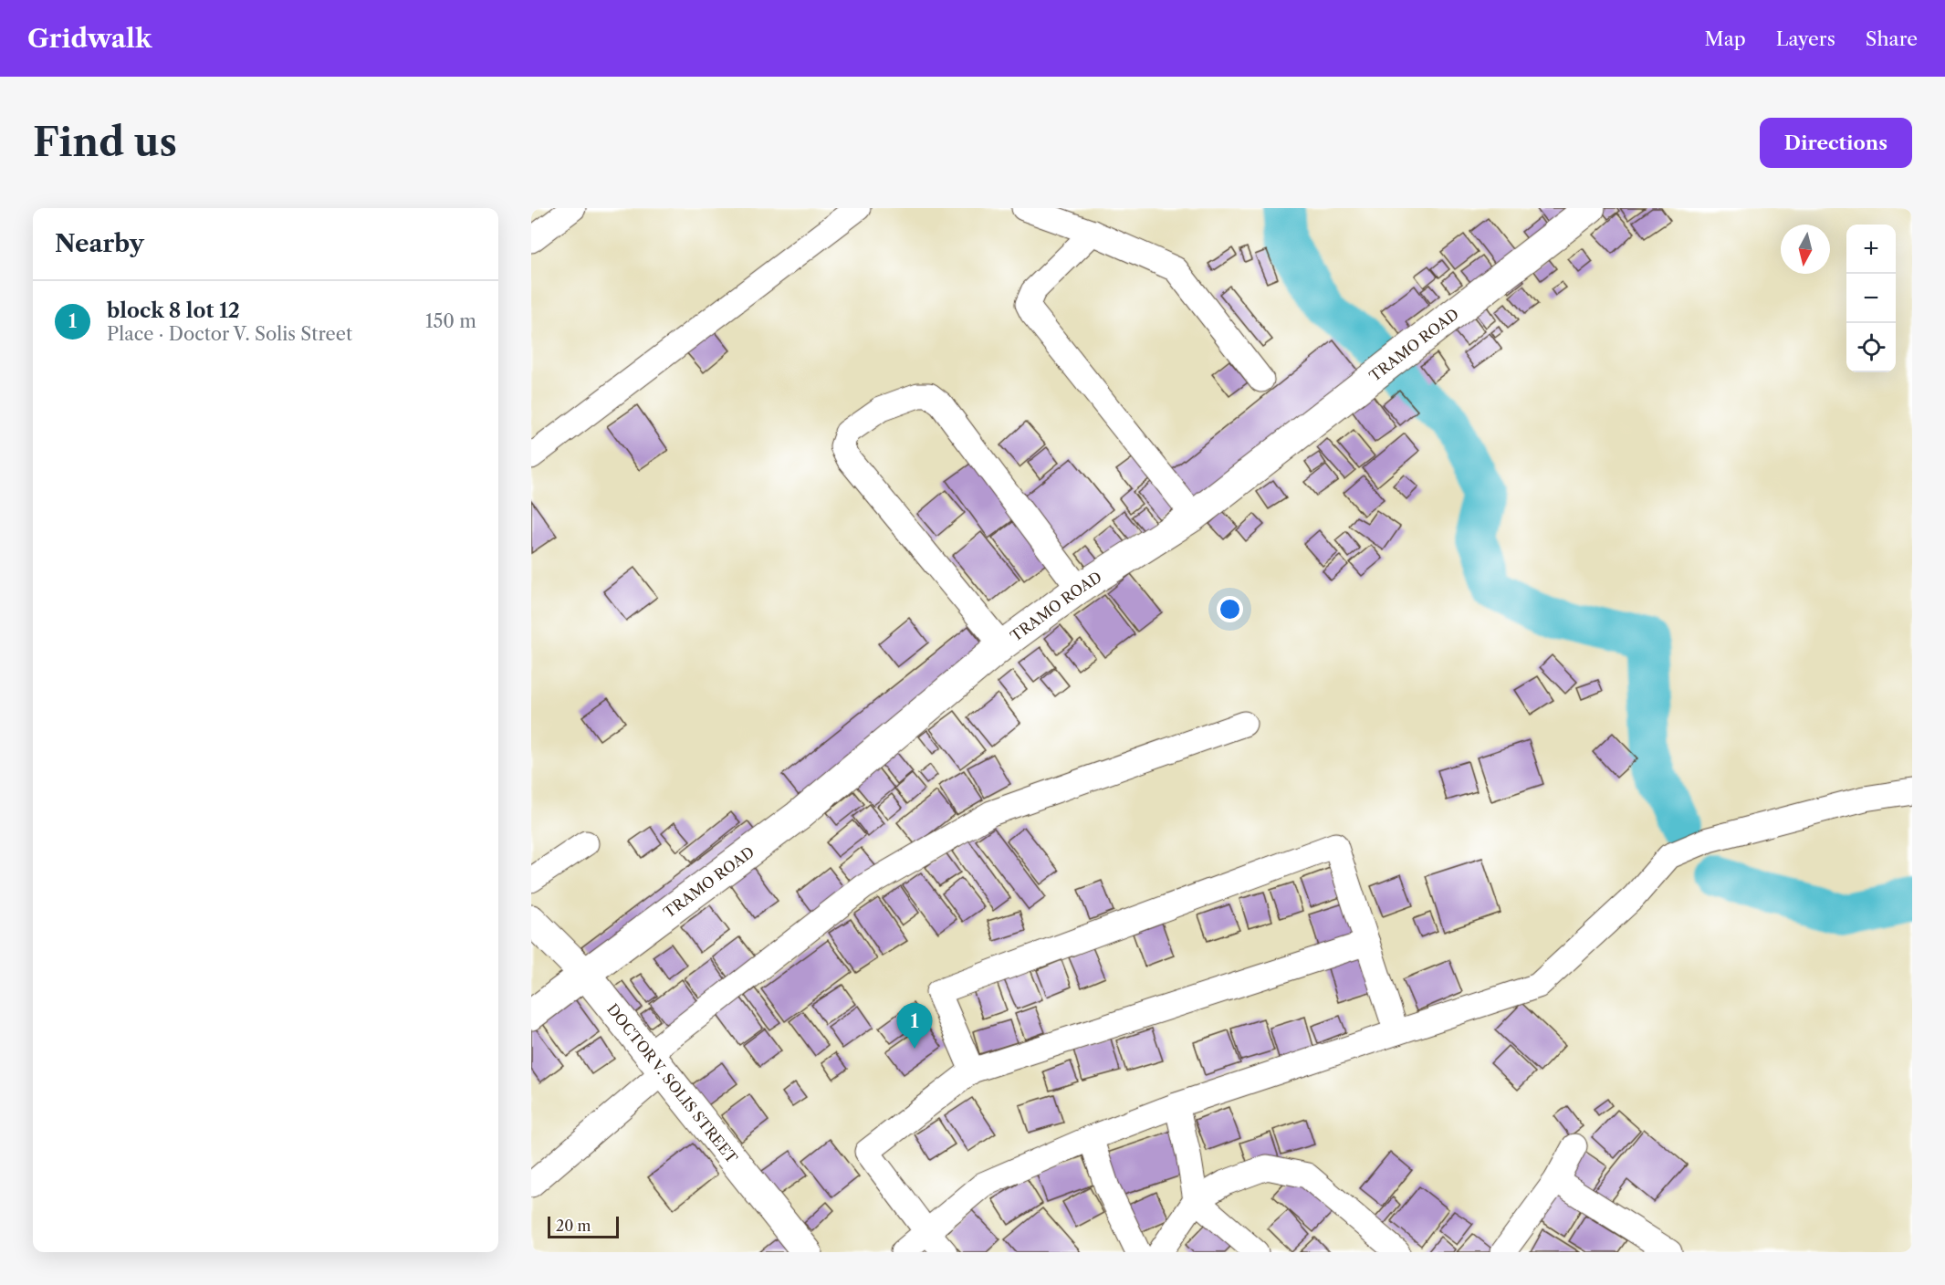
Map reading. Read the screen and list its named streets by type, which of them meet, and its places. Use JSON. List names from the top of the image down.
{
  "streets": {
    "street": ["TRAMO ROAD", "DOCTOR V. SOLIS STREET"]
  },
  "crossings": [
    ["TRAMO ROAD", "DOCTOR V. SOLIS STREET"]
  ],
  "scale_bar": "20 m",
  "north": "bottom",
  "page": {
    "header": "Gridwalk",
    "nav": ["Map", "Layers", "Share"],
    "buttons": "Directions",
    "title": "Find us",
    "heading": "Nearby",
    "map_buttons": ["+", "−"],
    "list": [
      {
        "mark": "1",
        "name": "block 8 lot 12",
        "note": "Place · Doctor V. Solis Street",
        "value": "150 m"
      }
    ],
    "pins": "1",
    "scale": "20 m"
  }
}
